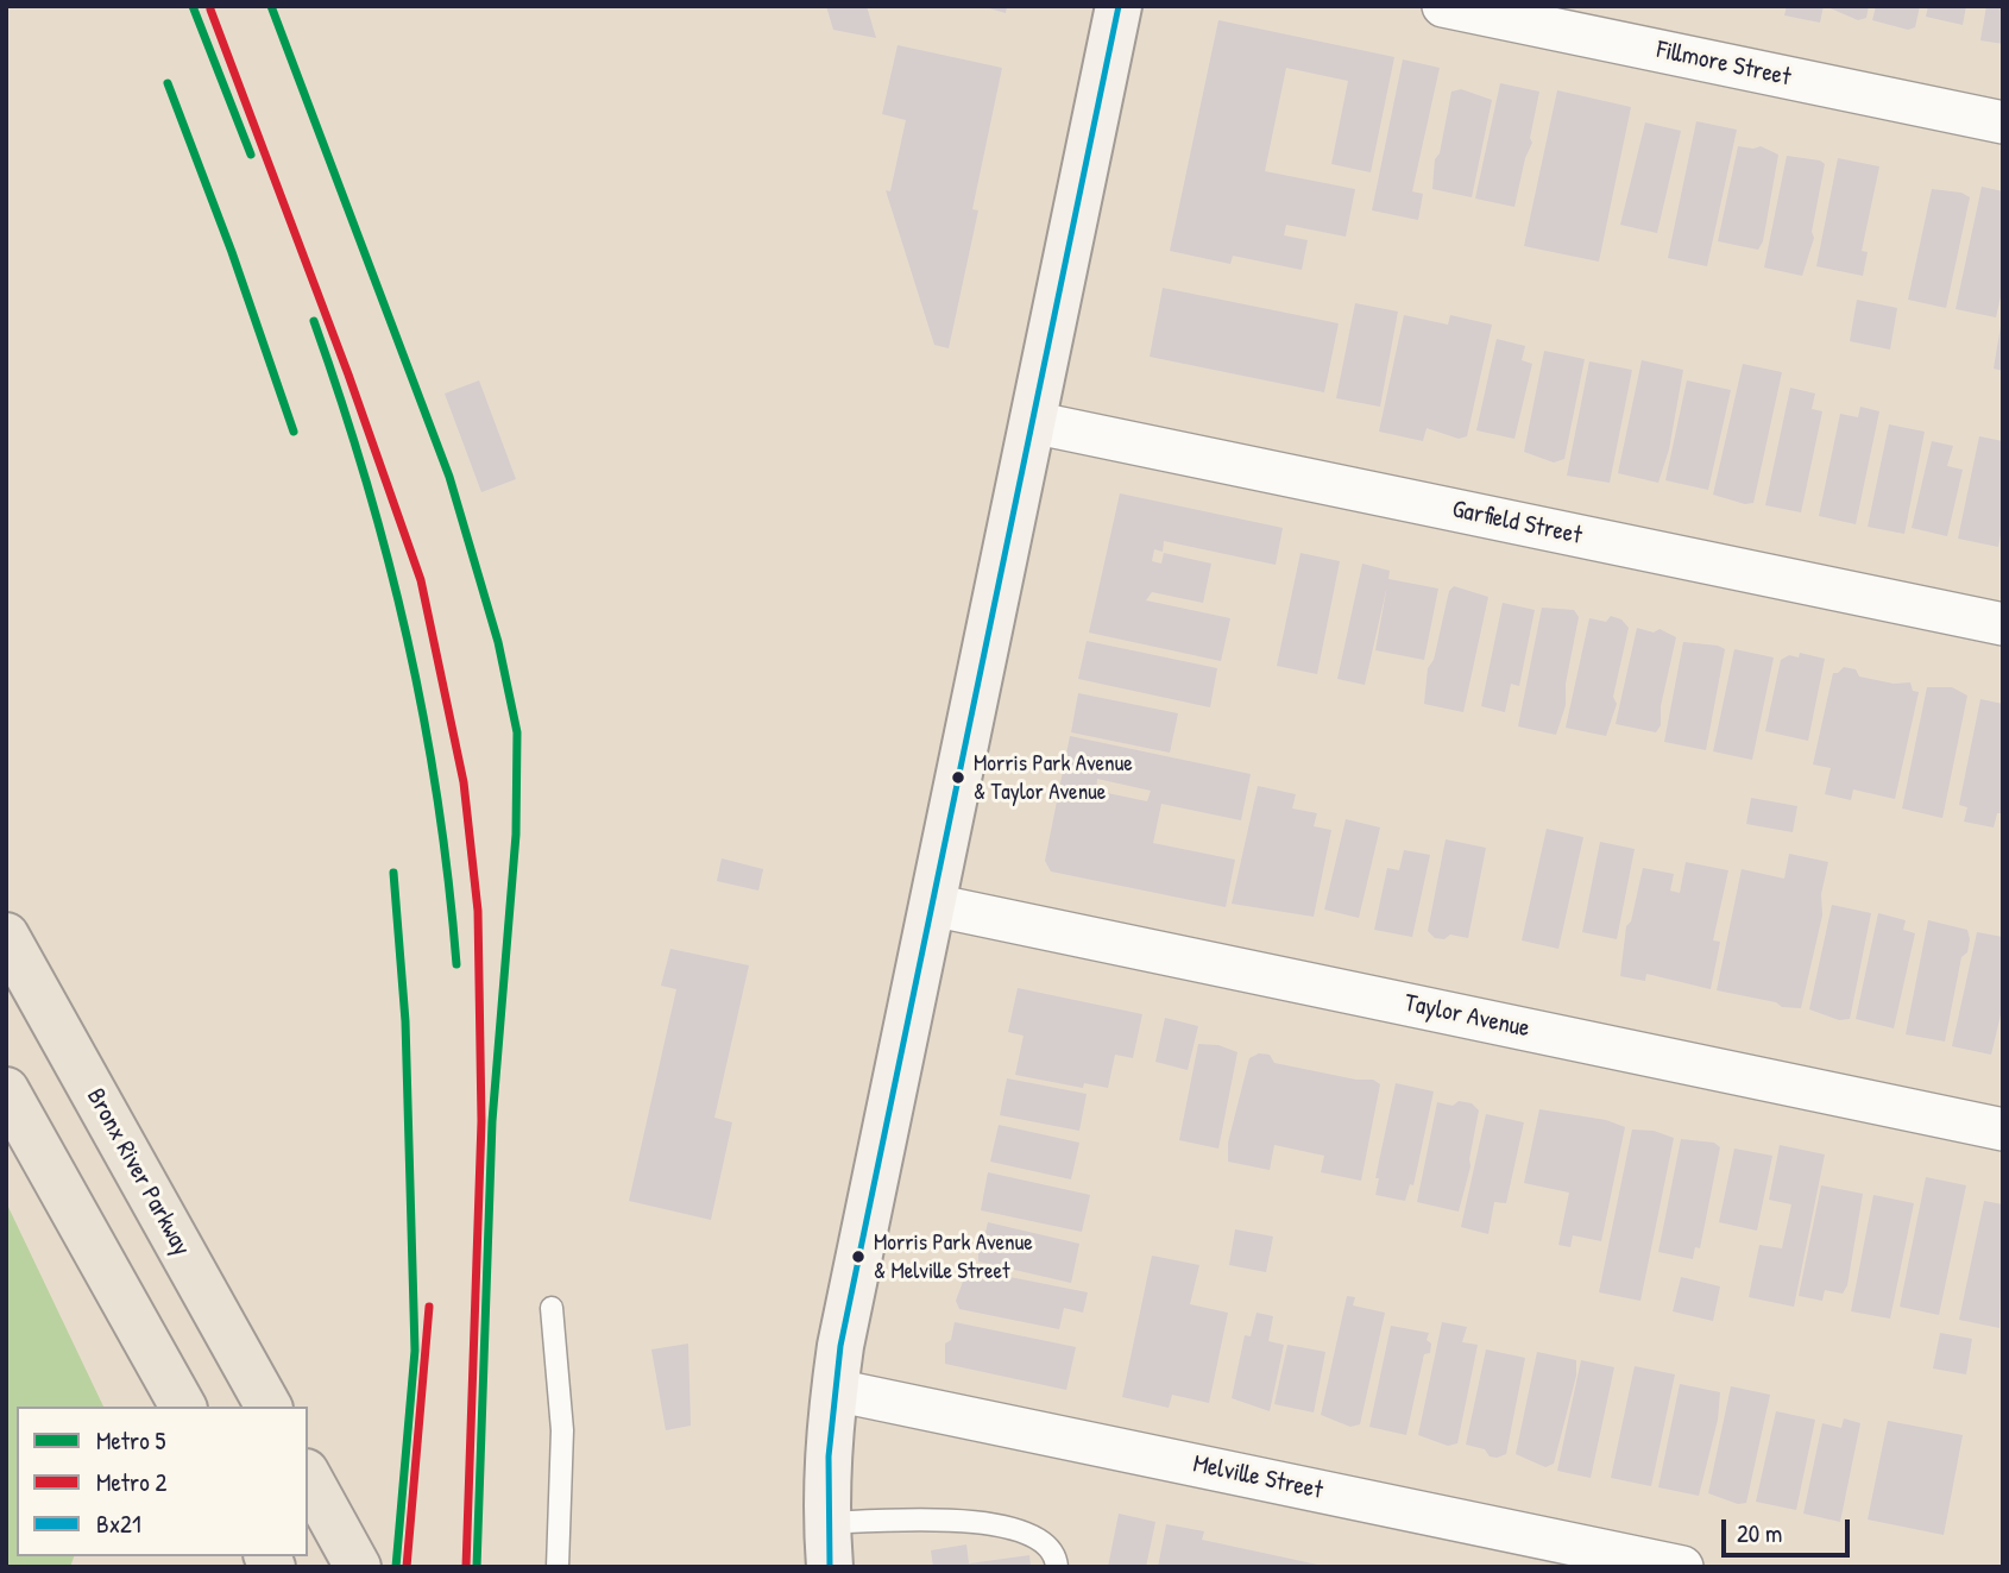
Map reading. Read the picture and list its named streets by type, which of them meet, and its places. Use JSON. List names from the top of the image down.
{
  "streets": {
    "highway": ["Bronx River Parkway"],
    "street": [
      "Fillmore Street",
      "Garfield Street",
      "Taylor Avenue",
      "Melville Street"
    ]
  },
  "places": ["Morris Park Avenue & Taylor Avenue", "Morris Park Avenue & Melville Street"],
  "lines": ["metro line 5", "transit line Bx21", "metro line 2"],
  "legend": ["Metro 5", "Metro 2", "Bx21"],
  "scale_bar": "20 m"
}
